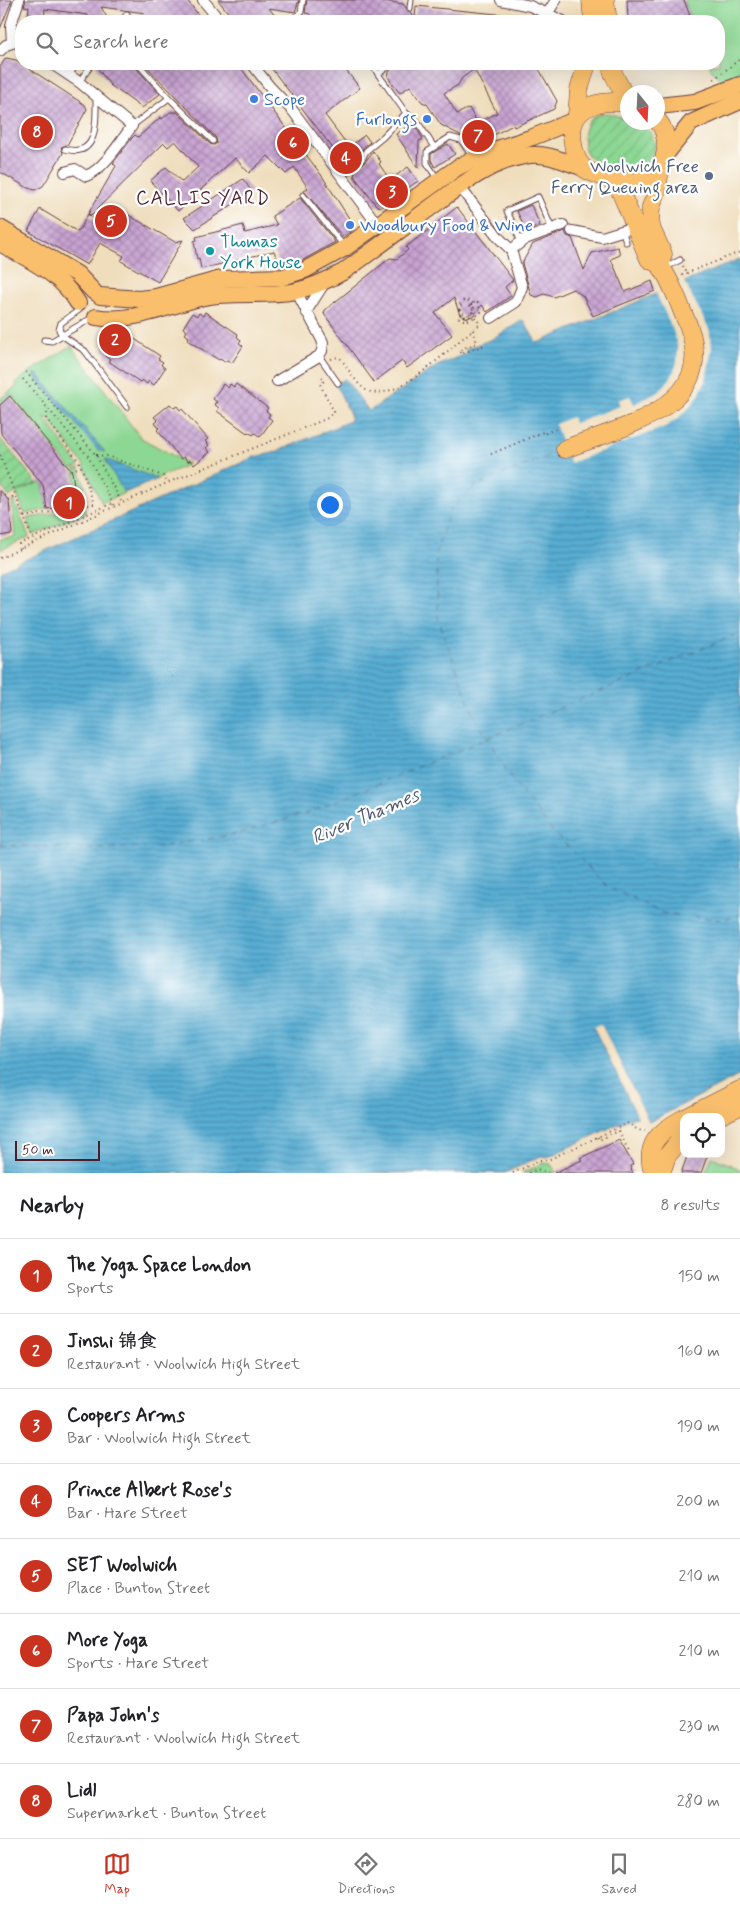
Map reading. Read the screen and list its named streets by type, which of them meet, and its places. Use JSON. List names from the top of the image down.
{
  "districts": ["CALLIS YARD"],
  "water": ["River Thames"],
  "places": [
    "Scope",
    "Furlongs",
    "Woolwich Free Ferry Queuing area",
    "Woodbury Food & Wine",
    "Thomas York House"
  ],
  "scale_bar": "50 m",
  "north": "bottom",
  "page": {
    "search": "Search here",
    "pins": [
      "8",
      "7",
      "6",
      "4",
      "3",
      "5",
      "2",
      "1"
    ],
    "scale": "50 m",
    "heading": ["Nearby", "8 results"],
    "list": [
      {
        "mark": "1",
        "name": "The Yoga Space London",
        "note": "Sports",
        "value": "150 m"
      },
      {
        "mark": "2",
        "name": "Jinshi 锦食",
        "note": "Restaurant · Woolwich High Street",
        "value": "160 m"
      },
      {
        "mark": "3",
        "name": "Coopers Arms",
        "note": "Bar · Woolwich High Street",
        "value": "190 m"
      },
      {
        "mark": "4",
        "name": "Prince Albert Rose's",
        "note": "Bar · Hare Street",
        "value": "200 m"
      },
      {
        "mark": "5",
        "name": "SET Woolwich",
        "note": "Place · Bunton Street",
        "value": "210 m"
      },
      {
        "mark": "6",
        "name": "More Yoga",
        "note": "Sports · Hare Street",
        "value": "210 m"
      },
      {
        "mark": "7",
        "name": "Papa John's",
        "note": "Restaurant · Woolwich High Street",
        "value": "230 m"
      },
      {
        "mark": "8",
        "name": "Lidl",
        "note": "Supermarket · Bunton Street",
        "value": "280 m"
      }
    ],
    "nav": ["Map", "Directions", "Saved"]
  }
}
